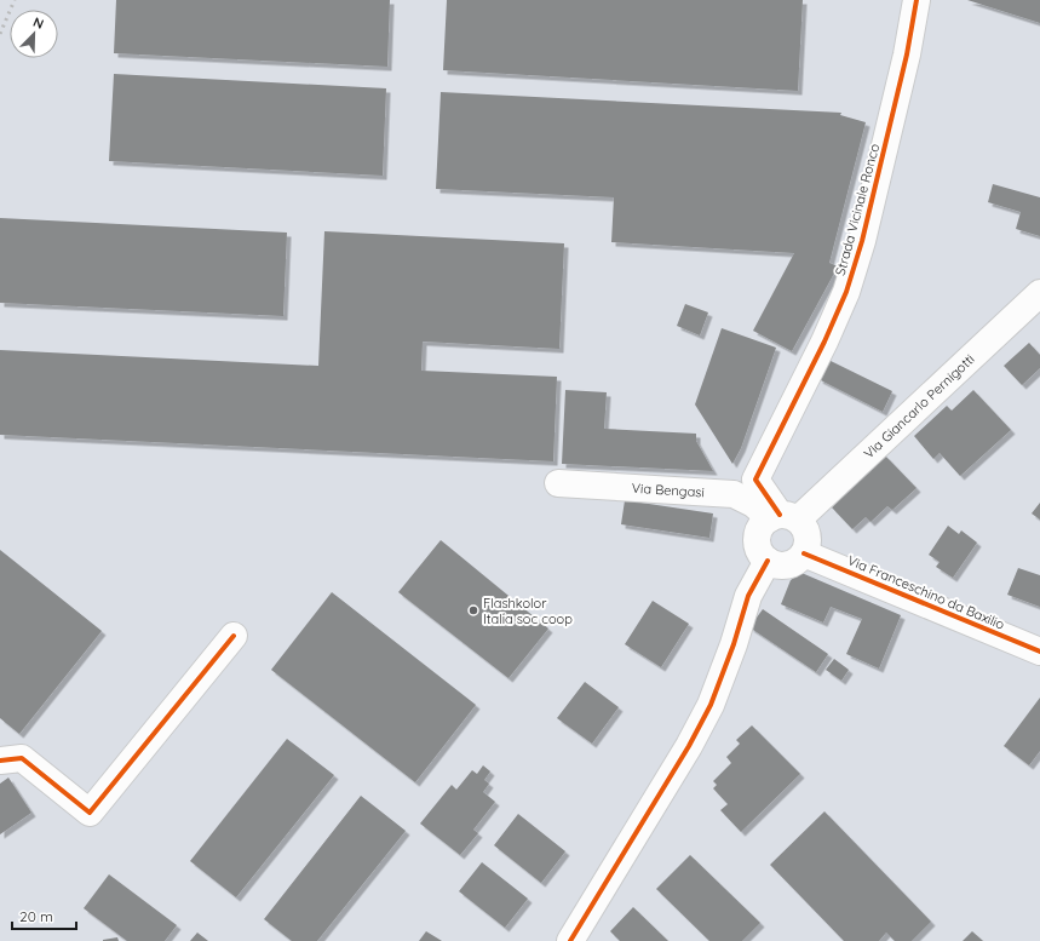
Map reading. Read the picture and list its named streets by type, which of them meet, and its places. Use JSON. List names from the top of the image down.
{
  "streets": {
    "street": [
      "Strada Vicinale Ronco",
      "Via Giancarlo Pernigotti",
      "Via Bengasi",
      "Via Franceschino da Baxilio"
    ]
  },
  "crossings": [
    ["Strada Vicinale Ronco", "Via Giancarlo Pernigotti"],
    ["Strada Vicinale Ronco", "Via Bengasi"],
    ["Strada Vicinale Ronco", "Via Franceschino da Baxilio"],
    ["Via Giancarlo Pernigotti", "Via Bengasi"],
    ["Via Giancarlo Pernigotti", "Via Franceschino da Baxilio"],
    ["Via Bengasi", "Via Franceschino da Baxilio"]
  ],
  "places": ["Flashkolor Italia soc coop"],
  "scale_bar": "20 m",
  "north": "top right"
}
